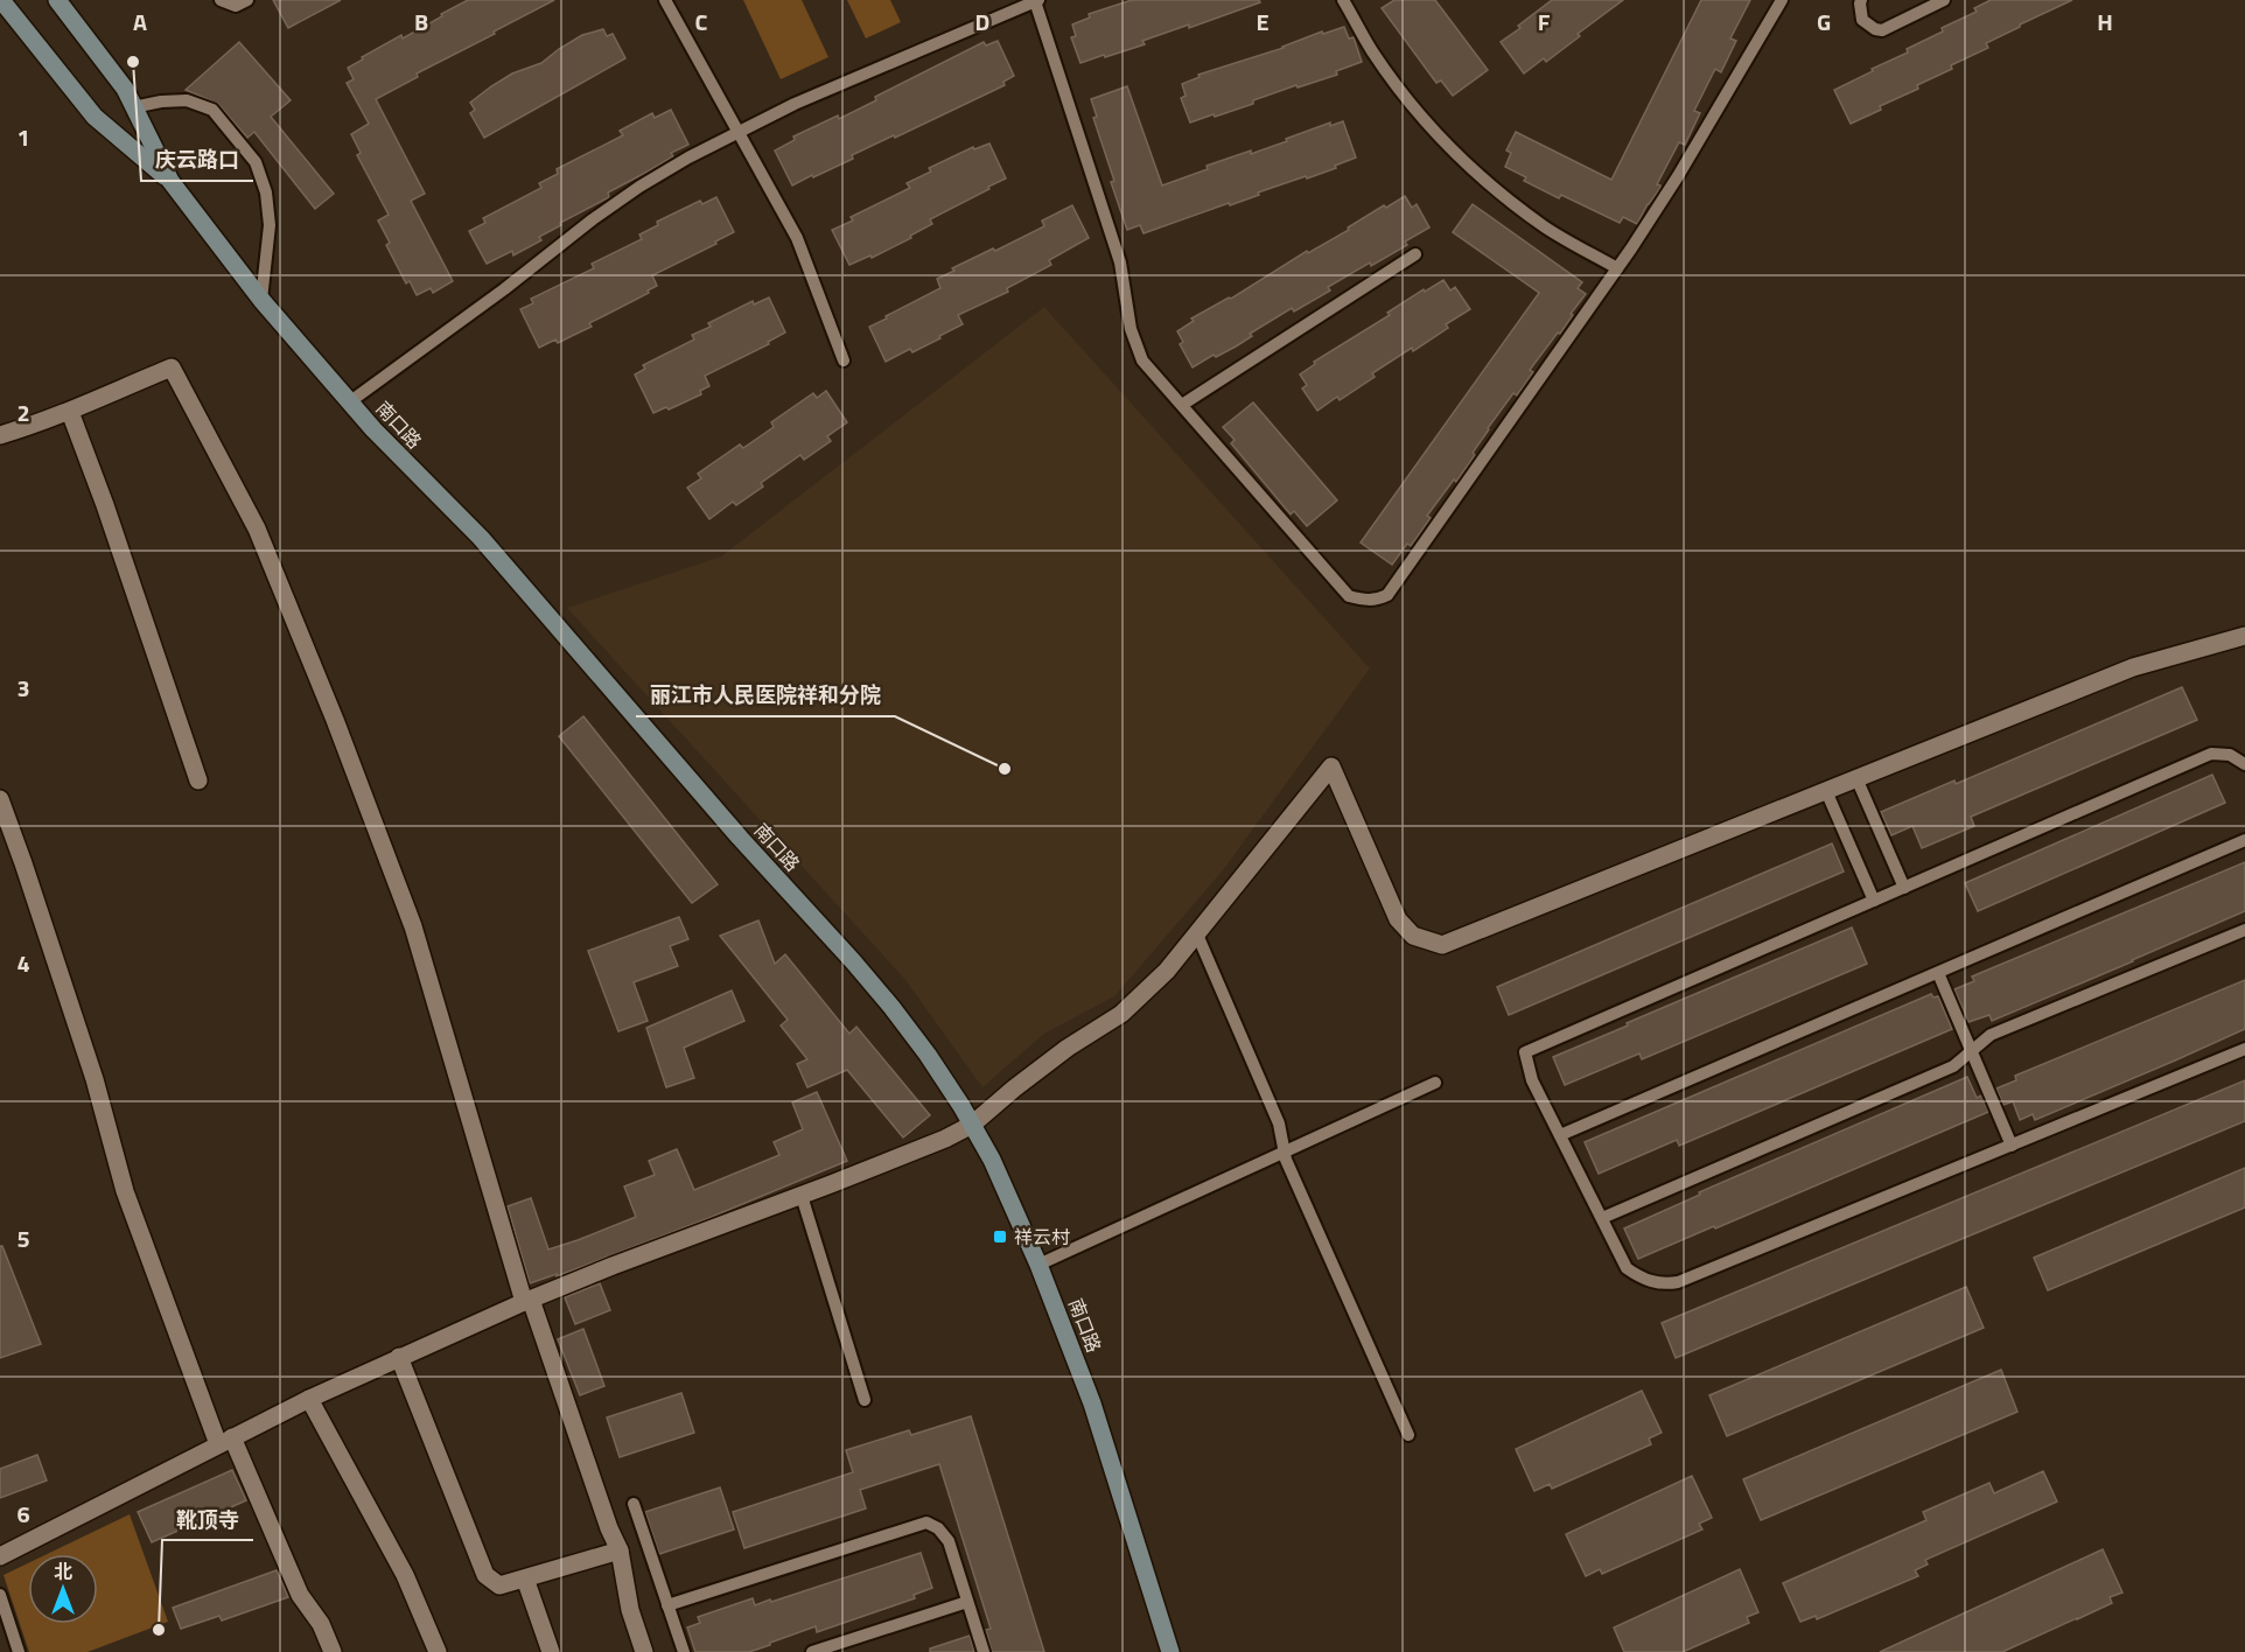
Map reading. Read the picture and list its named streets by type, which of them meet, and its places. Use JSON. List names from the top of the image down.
{
  "streets": {
    "main road": ["南口路"]
  },
  "places": {
    "other": ["庆云路口", "丽江市人民医院祥和分院", "靴顶寺"],
    "transit": ["祥云村"]
  },
  "north": "top",
  "grid": {
    "columns": [
      "A",
      "B",
      "C",
      "D",
      "E",
      "F",
      "G",
      "H"
    ],
    "rows": [
      "1",
      "2",
      "3",
      "4",
      "5",
      "6"
    ]
  }
}
